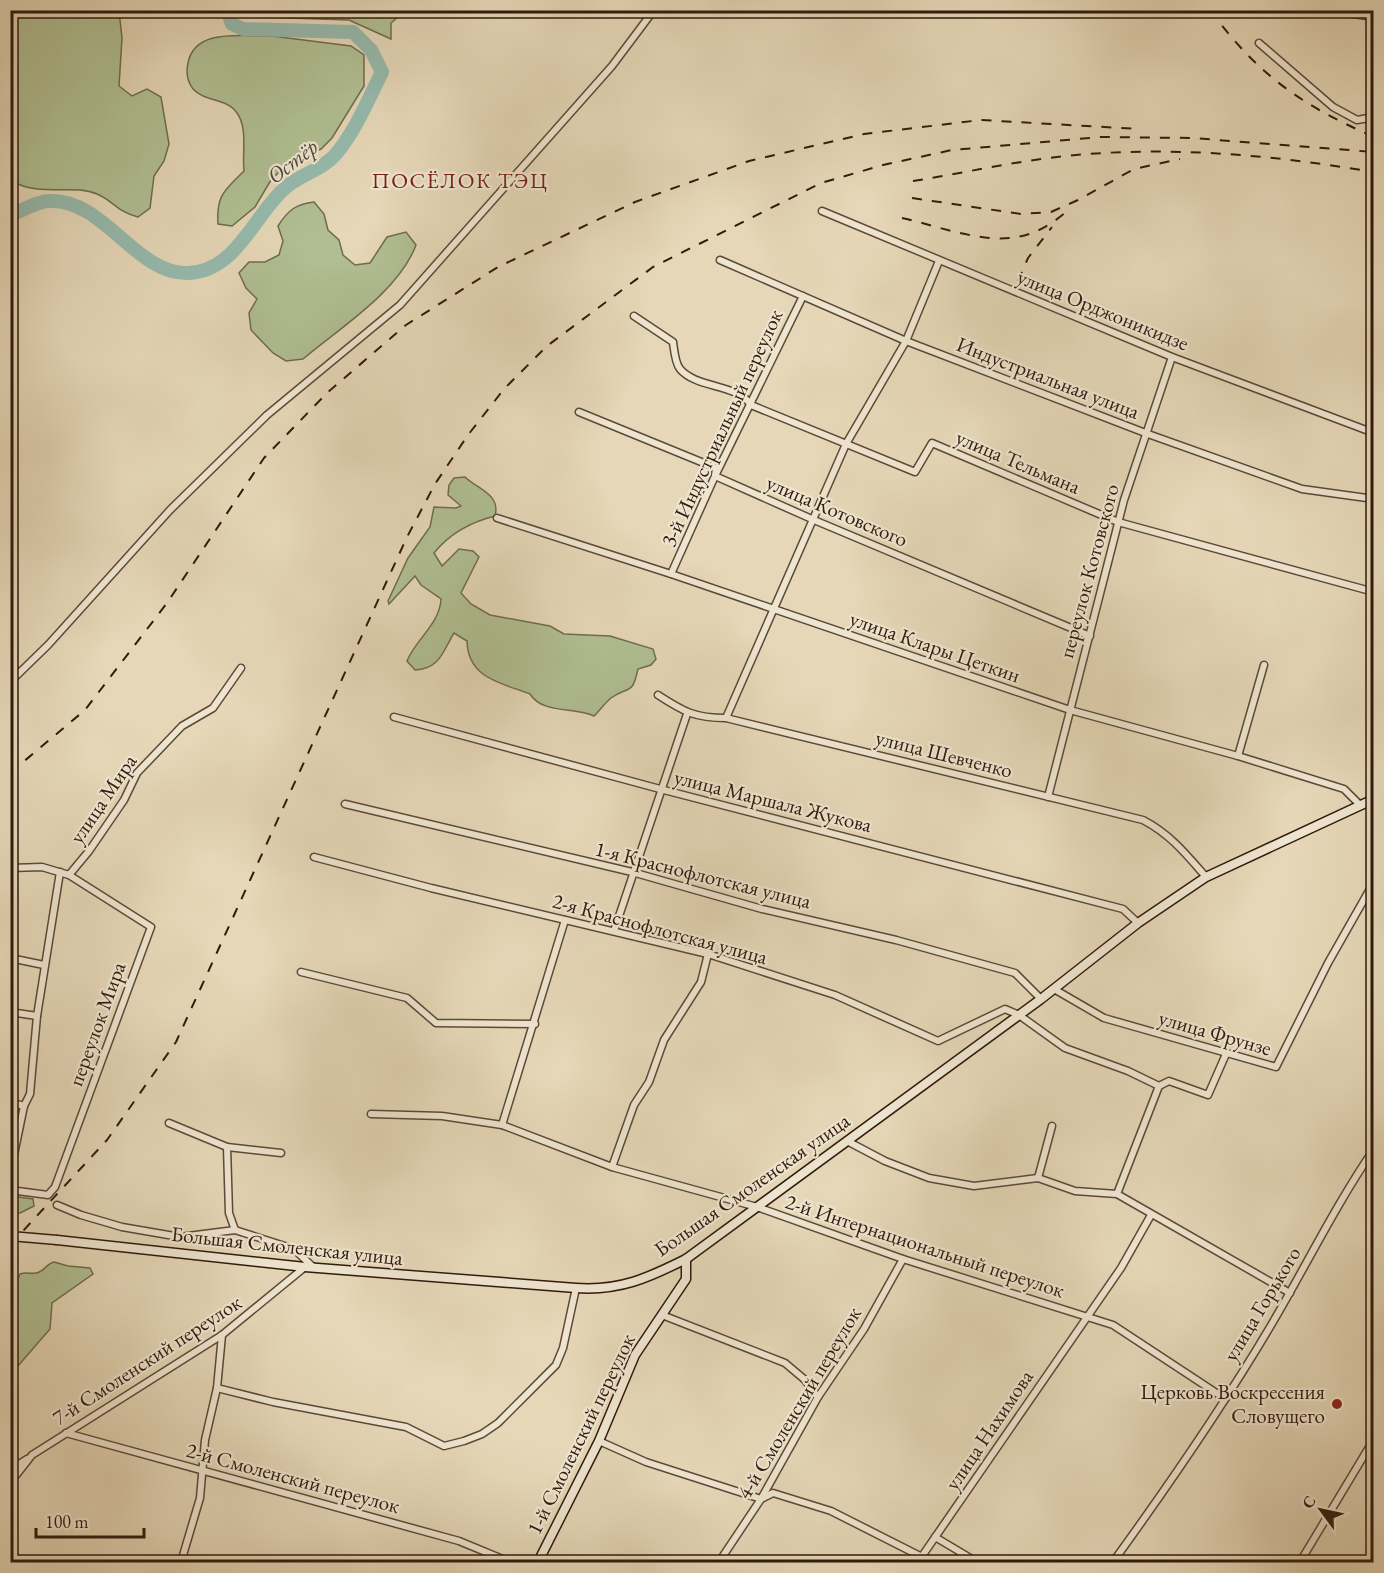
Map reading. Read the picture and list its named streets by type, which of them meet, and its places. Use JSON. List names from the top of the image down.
{
  "streets": {
    "main road": ["Большая Смоленская улица", "1-й Смоленский переулок"],
    "street": [
      "улица Орджоникидзе",
      "Индустриальная улица",
      "3-й Индустриальный переулок",
      "улица Тельмана",
      "улица Котовского",
      "переулок Котовского",
      "улица Клары Цеткин",
      "улица Шевченко",
      "улица Мира",
      "улица Маршала Жукова",
      "1-я Краснофлотская улица",
      "2-я Краснофлотская улица",
      "переулок Мира",
      "улица Фрунзе",
      "2-й Интернациональный переулок",
      "улица Горького",
      "7-й Смоленский переулок",
      "4-й Смоленский переулок",
      "улица Нахимова",
      "2-й Смоленский переулок"
    ]
  },
  "crossings": [
    ["улица Орджоникидзе", "переулок Котовского"],
    ["Индустриальная улица", "3-й Индустриальный переулок"],
    ["Индустриальная улица", "переулок Котовского"],
    ["3-й Индустриальный переулок", "улица Тельмана"],
    ["3-й Индустриальный переулок", "улица Котовского"],
    ["3-й Индустриальный переулок", "улица Клары Цеткин"],
    ["улица Тельмана", "переулок Котовского"],
    ["улица Котовского", "переулок Котовского"],
    ["переулок Котовского", "улица Клары Цеткин"],
    ["переулок Котовского", "улица Шевченко"],
    ["улица Клары Цеткин", "Большая Смоленская улица"],
    ["улица Шевченко", "Большая Смоленская улица"],
    ["улица Мира", "переулок Мира"],
    ["улица Маршала Жукова", "Большая Смоленская улица"],
    ["1-я Краснофлотская улица", "Большая Смоленская улица"],
    ["2-я Краснофлотская улица", "Большая Смоленская улица"],
    ["улица Фрунзе", "Большая Смоленская улица"],
    ["Большая Смоленская улица", "2-й Интернациональный переулок"],
    ["Большая Смоленская улица", "7-й Смоленский переулок"],
    ["Большая Смоленская улица", "1-й Смоленский переулок"],
    ["2-й Интернациональный переулок", "улица Горького"],
    ["2-й Интернациональный переулок", "4-й Смоленский переулок"],
    ["2-й Интернациональный переулок", "улица Нахимова"],
    ["7-й Смоленский переулок", "2-й Смоленский переулок"]
  ],
  "districts": ["ПОСЁЛОК ТЭЦ"],
  "water": ["Остёр"],
  "places": ["Церковь Воскресения Словущего"],
  "scale_bar": "100 m",
  "north": "top left"
}
